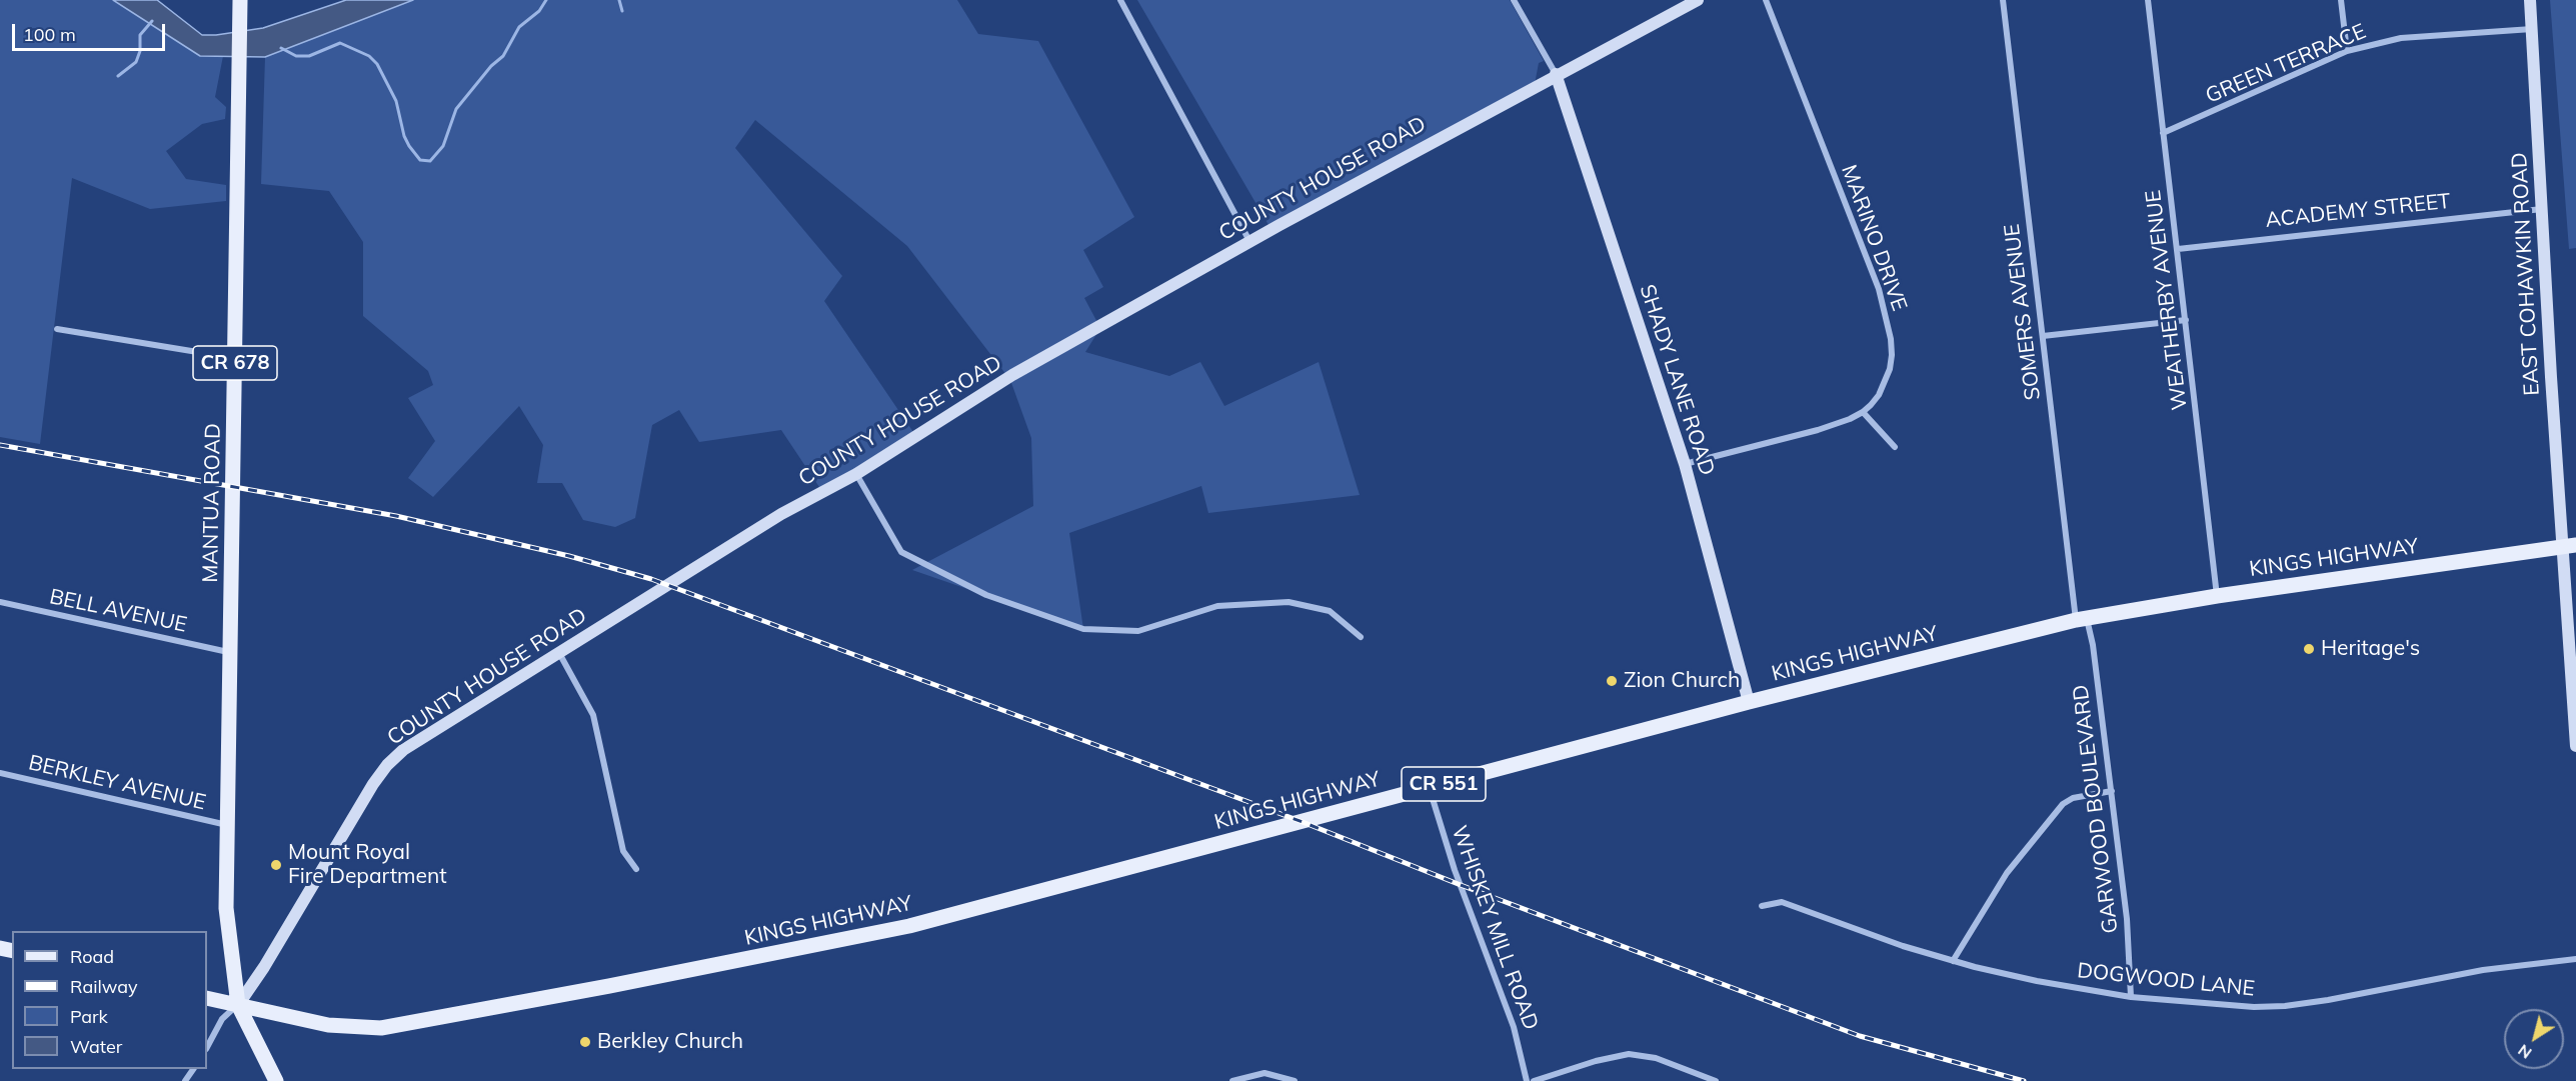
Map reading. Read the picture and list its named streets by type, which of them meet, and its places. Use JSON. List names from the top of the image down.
{
  "streets": {
    "main road": [
      "CR 678",
      "MANTUA ROAD",
      "KINGS HIGHWAY",
      "CR 551"
    ],
    "street": [
      "GREEN TERRACE",
      "COUNTY HOUSE ROAD",
      "ACADEMY STREET",
      "MARINO DRIVE",
      "EAST COHAWKIN ROAD",
      "WEATHERBY AVENUE",
      "SOMERS AVENUE",
      "SHADY LANE ROAD",
      "BELL AVENUE",
      "BERKLEY AVENUE",
      "GARWOOD BOULEVARD",
      "WHISKEY MILL ROAD",
      "DOGWOOD LANE"
    ]
  },
  "crossings": [
    ["GREEN TERRACE", "EAST COHAWKIN ROAD"],
    ["GREEN TERRACE", "WEATHERBY AVENUE"],
    ["COUNTY HOUSE ROAD", "CR 678"],
    ["COUNTY HOUSE ROAD", "SHADY LANE ROAD"],
    ["COUNTY HOUSE ROAD", "MANTUA ROAD"],
    ["COUNTY HOUSE ROAD", "KINGS HIGHWAY"],
    ["ACADEMY STREET", "EAST COHAWKIN ROAD"],
    ["ACADEMY STREET", "WEATHERBY AVENUE"],
    ["MARINO DRIVE", "SHADY LANE ROAD"],
    ["EAST COHAWKIN ROAD", "KINGS HIGHWAY"],
    ["WEATHERBY AVENUE", "KINGS HIGHWAY"],
    ["SOMERS AVENUE", "KINGS HIGHWAY"],
    ["SOMERS AVENUE", "GARWOOD BOULEVARD"],
    ["CR 678", "MANTUA ROAD"],
    ["CR 678", "KINGS HIGHWAY"],
    ["SHADY LANE ROAD", "KINGS HIGHWAY"],
    ["MANTUA ROAD", "KINGS HIGHWAY"],
    ["MANTUA ROAD", "BELL AVENUE"],
    ["MANTUA ROAD", "BERKLEY AVENUE"],
    ["KINGS HIGHWAY", "GARWOOD BOULEVARD"],
    ["KINGS HIGHWAY", "WHISKEY MILL ROAD"],
    ["GARWOOD BOULEVARD", "DOGWOOD LANE"]
  ],
  "places": [
    "Heritage's",
    "Zion Church",
    "Mount Royal Fire Department",
    "Berkley Church"
  ],
  "legend": [
    "Road",
    "Railway",
    "Park",
    "Water"
  ],
  "scale_bar": "100 m",
  "north": "bottom left"
}
